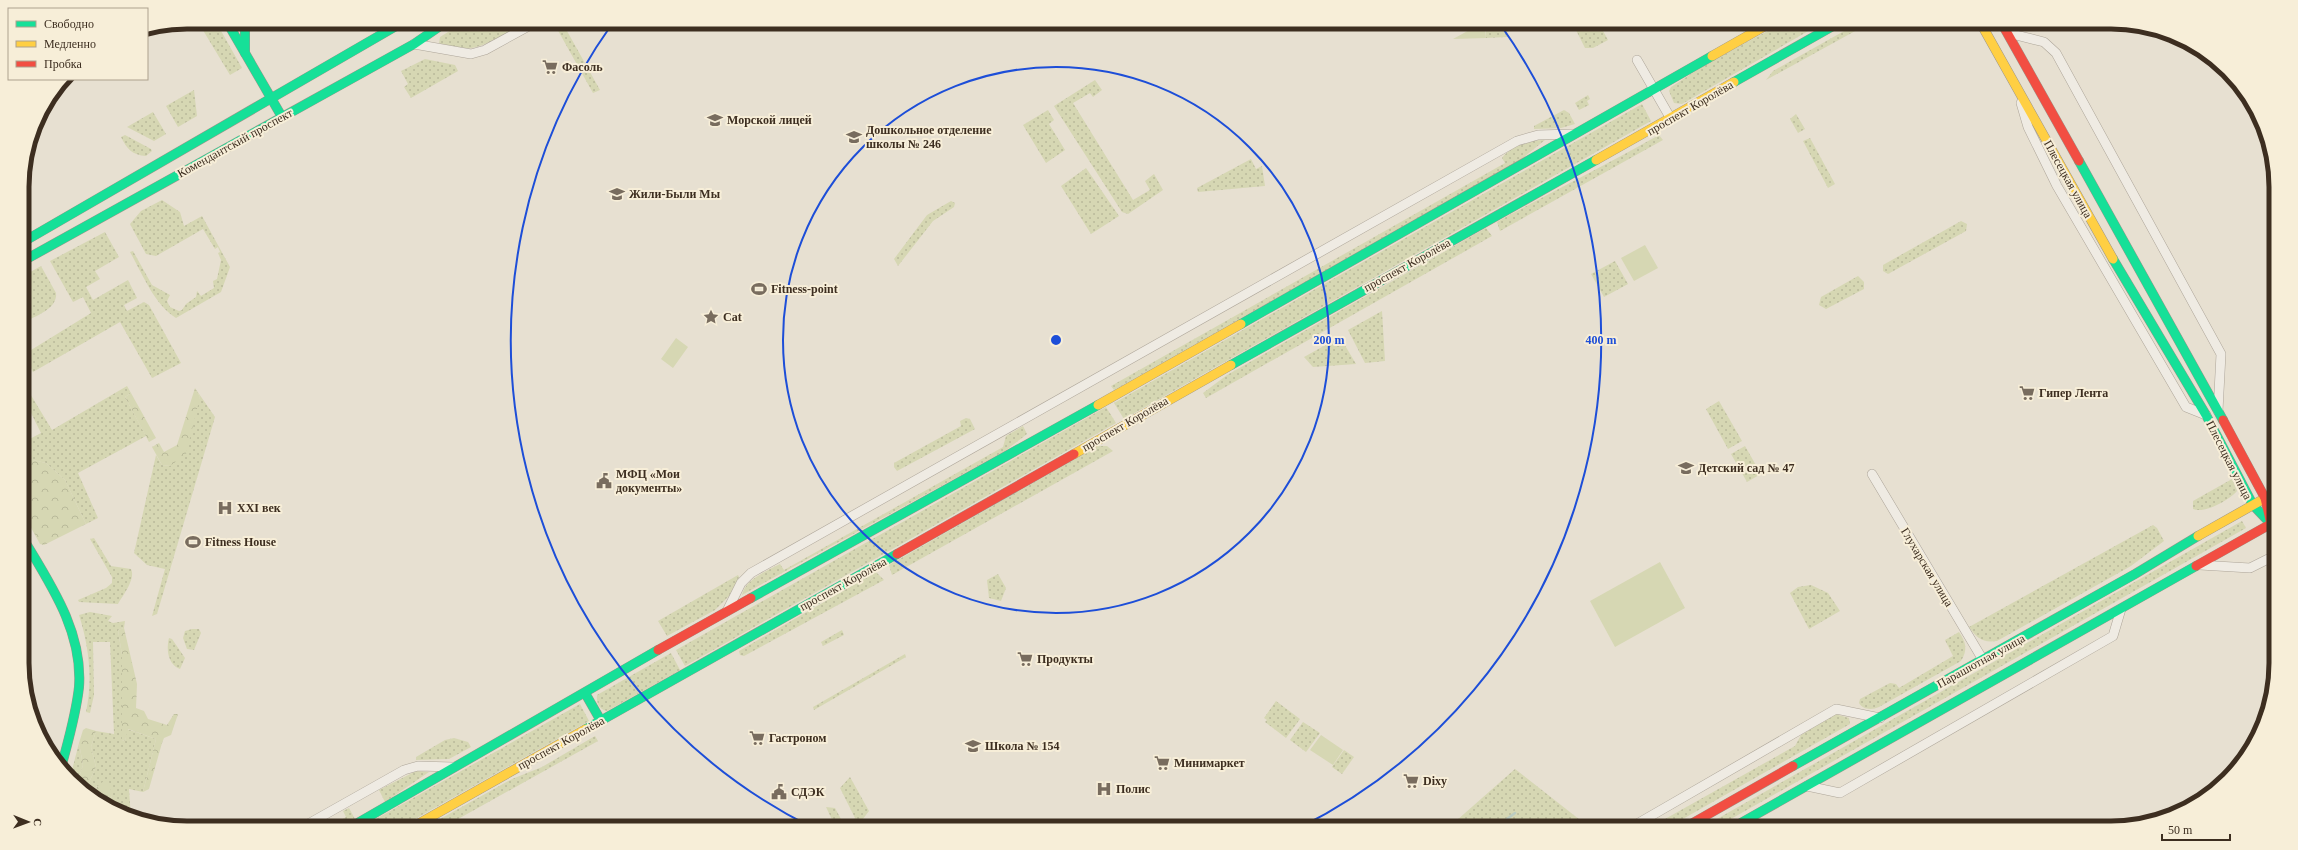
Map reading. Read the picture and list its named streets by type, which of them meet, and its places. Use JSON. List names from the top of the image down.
{
  "streets": {
    "street": [
      "проспект Королёва",
      "Комендантский проспект",
      "Плесецкая улица",
      "Глухарская улица",
      "Парашютная улица"
    ]
  },
  "crossings": [
    ["Плесецкая улица", "Парашютная улица"],
    ["Глухарская улица", "Парашютная улица"]
  ],
  "places": {
    "supermarket": [
      "Фасоль",
      "Гипер Лента",
      "Продукты",
      "Гастроном",
      "Минимаркет",
      "Dixy"
    ],
    "school or university": [
      "Морской лицей",
      "Дошкольное отделение школы № 246",
      "Жили-Были Мы",
      "Детский сад № 47",
      "Школа № 154"
    ],
    "sports": ["Fitness-point", "Fitness House"],
    "place": ["Cat"],
    "public building": ["МФЦ «Мои документы»", "СДЭК"],
    "hospital": ["XXI век", "Полис"]
  },
  "legend": ["Свободно", "Медленно", "Пробка"],
  "scale_bar": "50 m",
  "north": "right",
  "rings": ["200 m", "400 m"]
}
